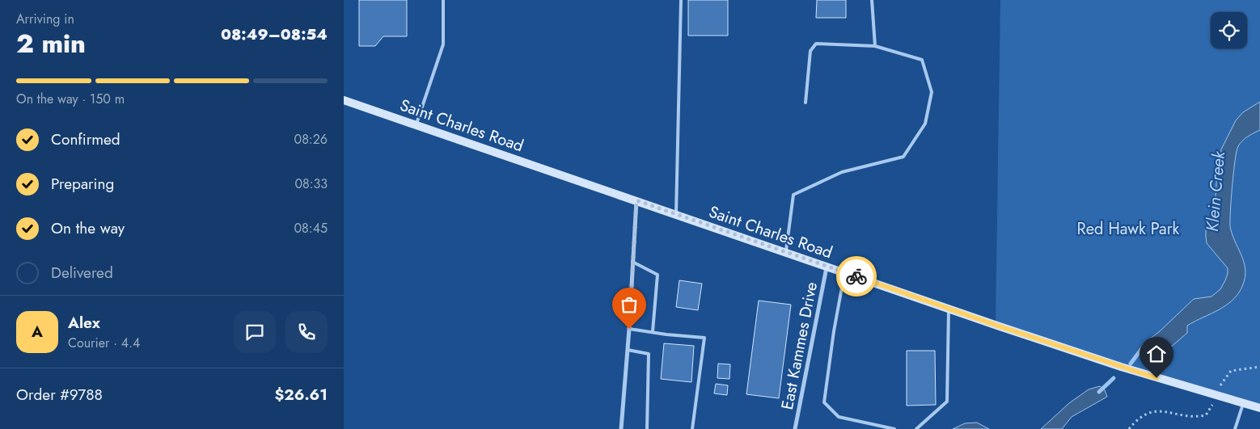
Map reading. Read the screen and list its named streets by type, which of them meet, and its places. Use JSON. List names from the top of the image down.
{
  "streets": {
    "street": ["Saint Charles Road", "East Kammes Drive"]
  },
  "crossings": [
    ["Saint Charles Road", "East Kammes Drive"]
  ],
  "water": ["Klein Creek"],
  "parks": ["Red Hawk Park"],
  "page": {
    "heading": ["2 min", "Arriving in", "08:49–08:54"],
    "panel": [
      "Alex",
      "Courier · 4.4",
      "Order #9788",
      "$26.61"
    ],
    "bar": "On the way · 150 m",
    "list": [
      ["Confirmed", "08:26"],
      ["Preparing", "08:33"],
      ["On the way", "08:45"],
      "Delivered"
    ],
    "round": "A"
  }
}
